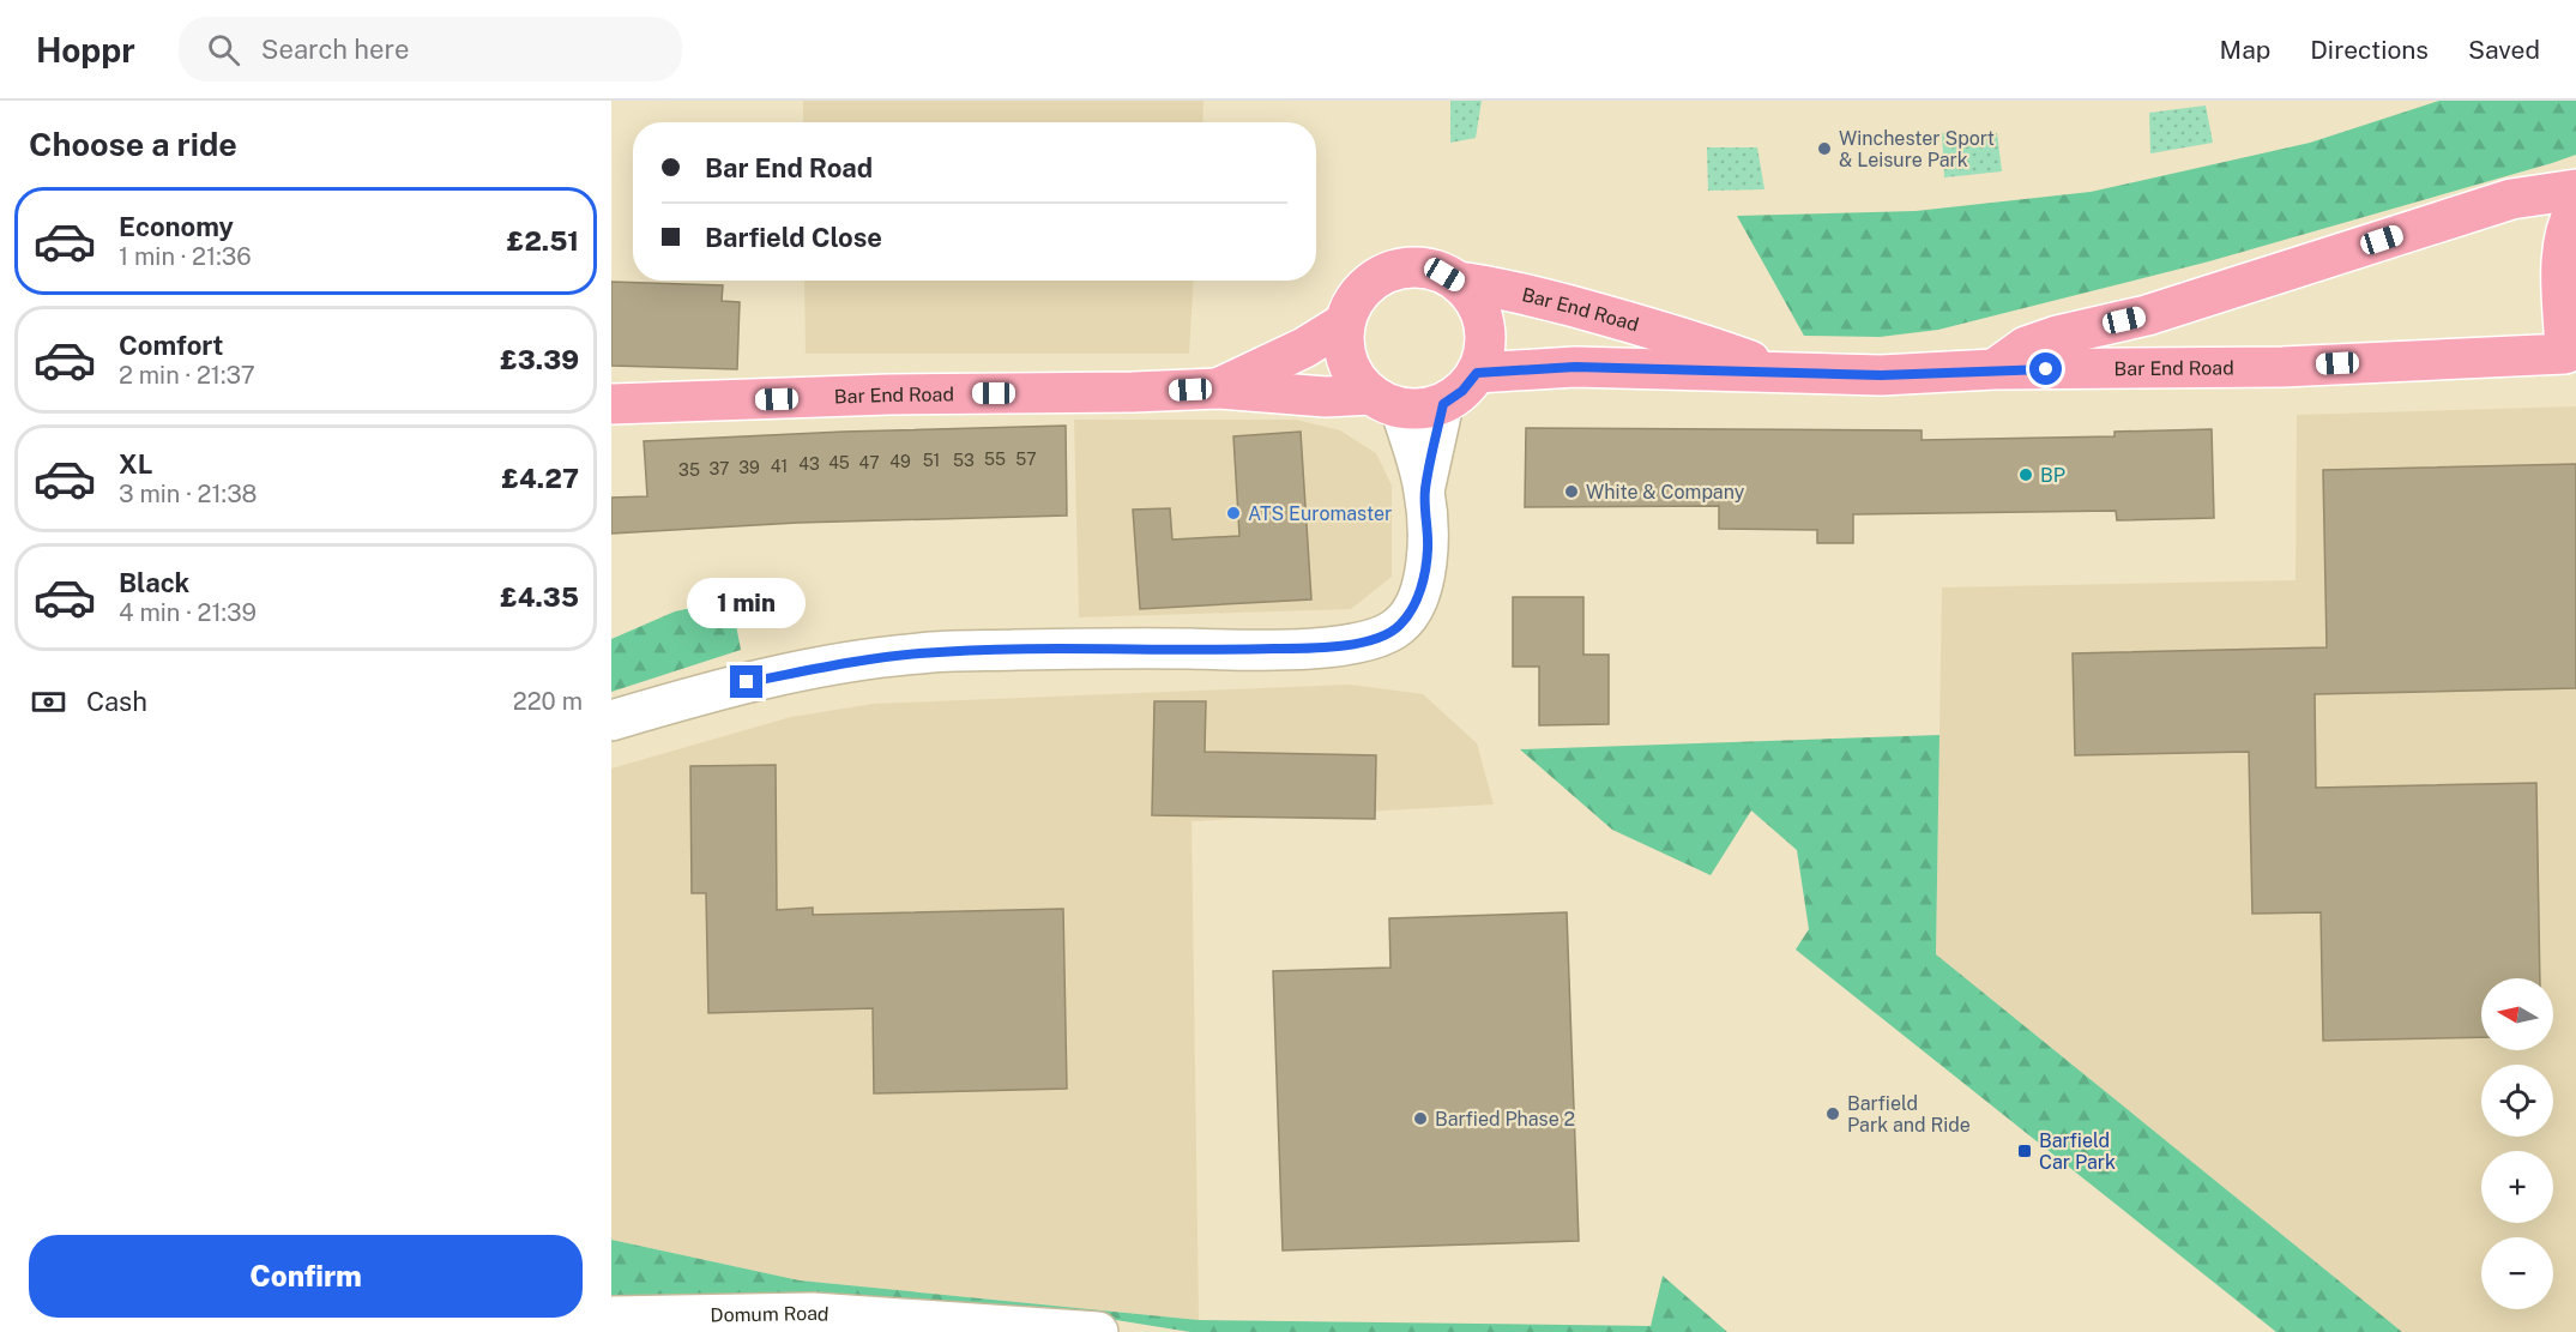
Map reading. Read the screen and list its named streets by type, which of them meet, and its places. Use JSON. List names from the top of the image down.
{
  "streets": {
    "main road": ["Bar End Road"],
    "street": ["Domum Road"]
  },
  "places": {
    "other": [
      "Winchester Sport & Leisure Park",
      "BP",
      "White & Company",
      "ATS Euromaster",
      "Barfield Park and Ride",
      "Barfied Phase 2"
    ],
    "transit": ["Barfield Car Park"]
  },
  "house_numbers": [
    "55",
    "57",
    "51",
    "53",
    "49",
    "45",
    "47",
    "43",
    "41",
    "39",
    "37",
    "35"
  ],
  "north": "left",
  "page": {
    "header": "Hoppr",
    "search": "Search here",
    "nav": ["Map", "Directions", "Saved"],
    "heading": "Choose a ride",
    "banner": ["Bar End Road", "Barfield Close"],
    "list": [
      {
        "name": "Economy",
        "note": "1 min · 21:36",
        "value": "£2.51"
      },
      {
        "name": "Comfort",
        "note": "2 min · 21:37",
        "value": "£3.39"
      },
      {
        "name": "XL",
        "note": "3 min · 21:38",
        "value": "£4.27"
      },
      {
        "name": "Black",
        "note": "4 min · 21:39",
        "value": "£4.35"
      }
    ],
    "bubble": "1 min",
    "pay": ["Cash", "220 m"],
    "map_buttons": ["+", "−"],
    "buttons": "Confirm"
  }
}
